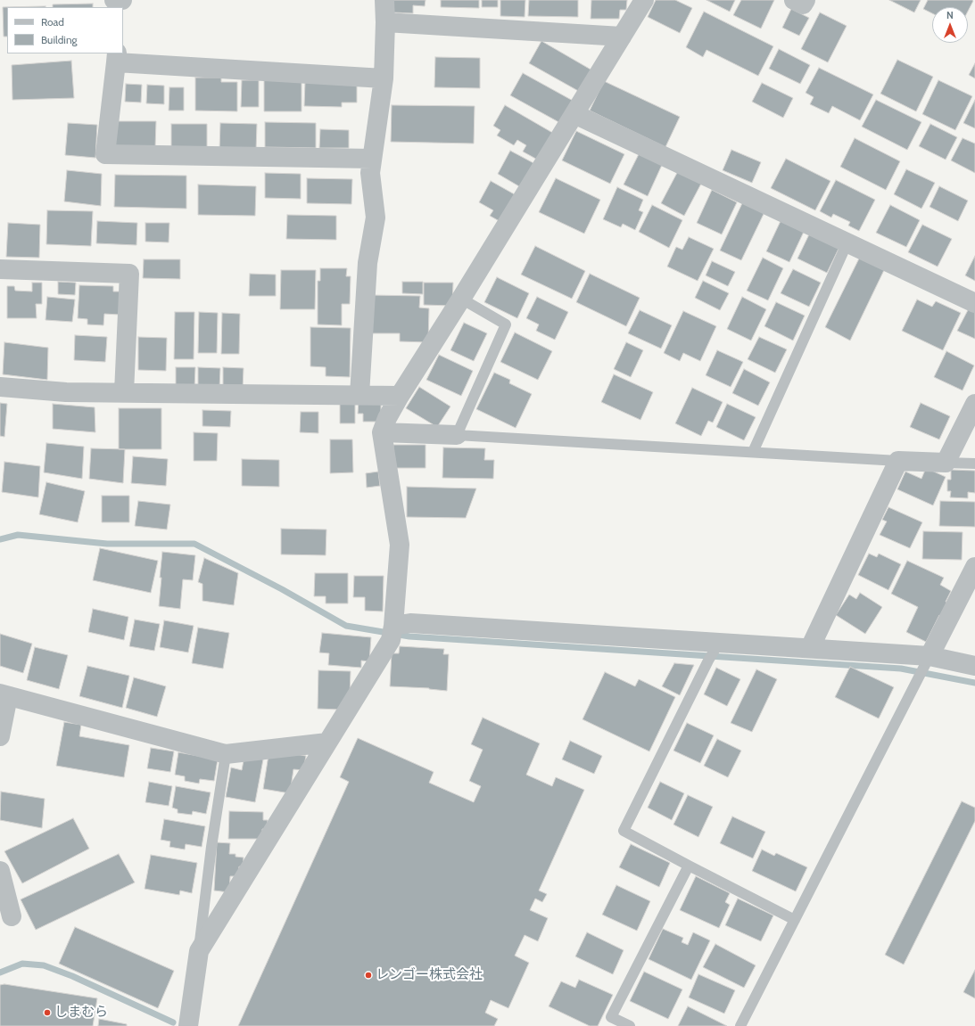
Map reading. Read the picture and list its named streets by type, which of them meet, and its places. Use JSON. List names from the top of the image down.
{
  "places": ["レンゴー株式会社", "しまむら"],
  "legend": ["Road", "Building"],
  "north": "top"
}
